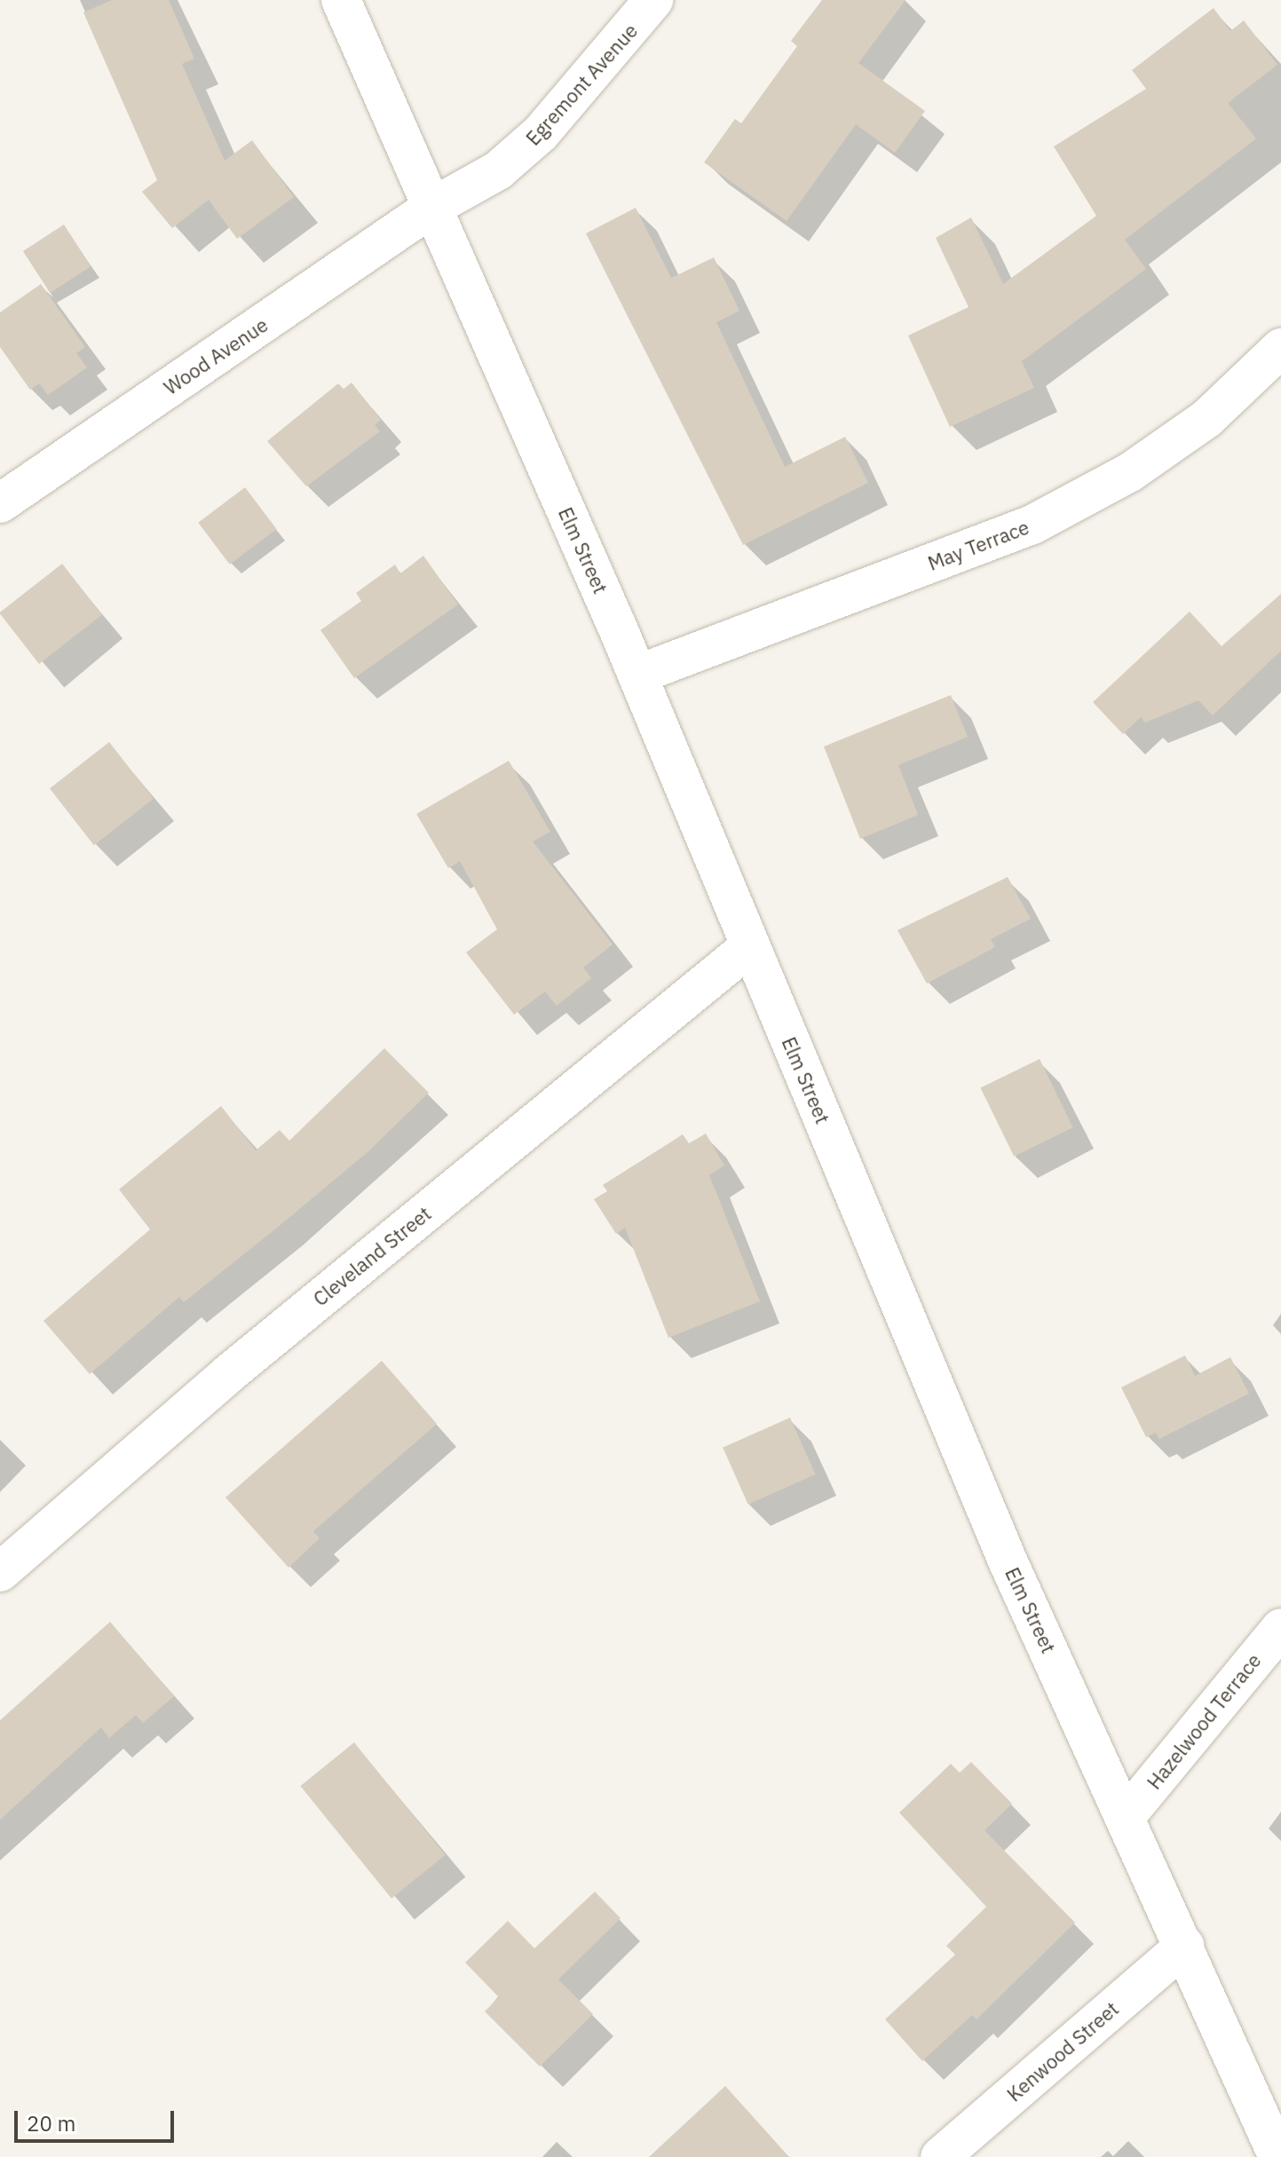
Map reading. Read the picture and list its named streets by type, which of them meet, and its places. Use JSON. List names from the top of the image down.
{
  "streets": {
    "street": [
      "Egremont Avenue",
      "Wood Avenue",
      "May Terrace",
      "Elm Street",
      "Cleveland Street",
      "Hazelwood Terrace",
      "Kenwood Street"
    ]
  },
  "crossings": [
    ["Egremont Avenue", "Wood Avenue"],
    ["Egremont Avenue", "Elm Street"],
    ["Wood Avenue", "Elm Street"],
    ["May Terrace", "Elm Street"],
    ["Elm Street", "Cleveland Street"],
    ["Elm Street", "Hazelwood Terrace"],
    ["Elm Street", "Kenwood Street"]
  ],
  "scale_bar": "20 m"
}
